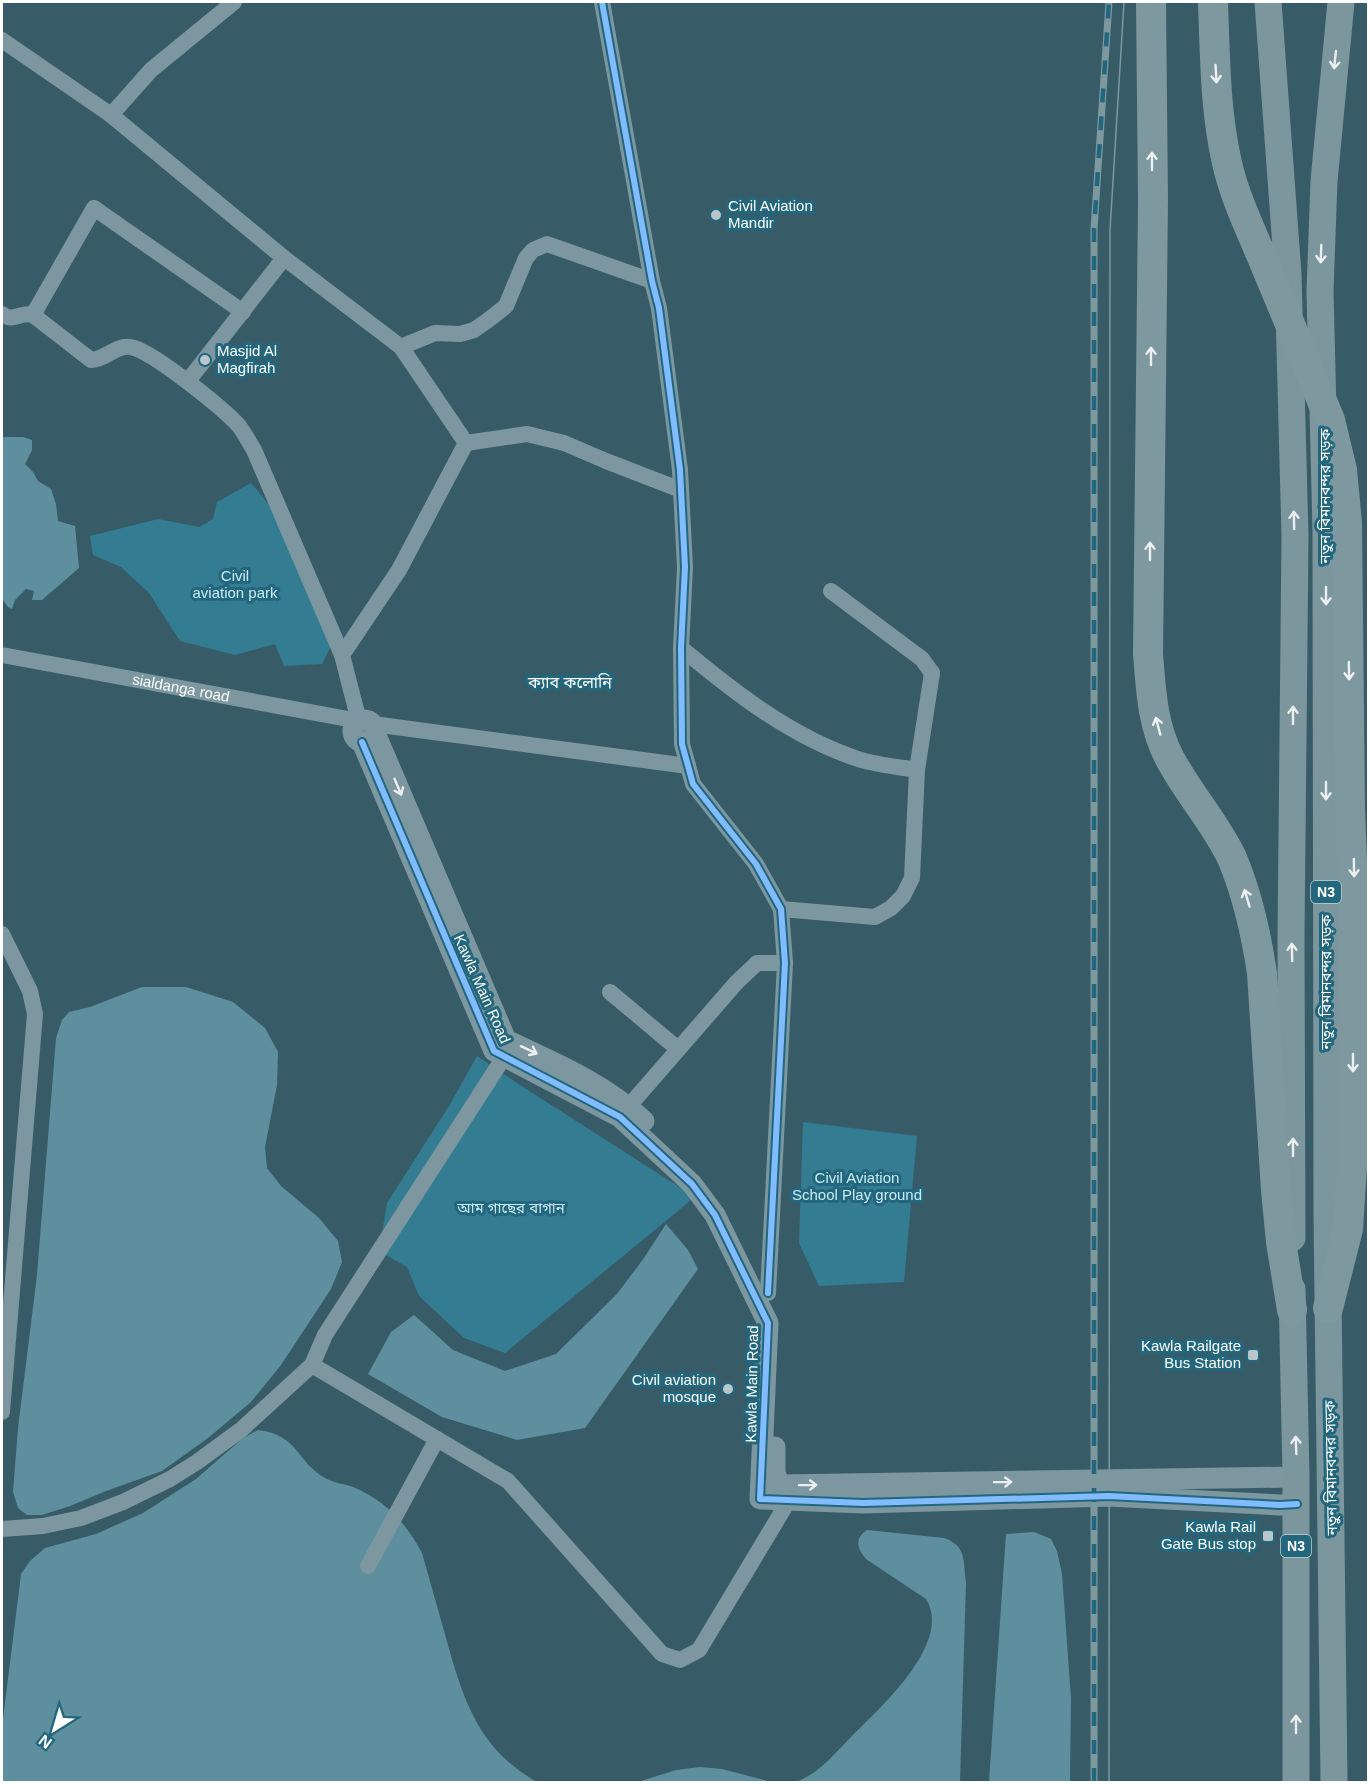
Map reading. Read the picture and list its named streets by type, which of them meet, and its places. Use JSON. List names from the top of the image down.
{
  "streets": {
    "highway": ["নতুন বিমানবন্দর সড়ক", "N3"],
    "street": ["sialdanga road", "Kawla Main Road"]
  },
  "crossings": [
    ["নতুন বিমানবন্দর সড়ক", "Kawla Main Road"],
    ["sialdanga road", "Kawla Main Road"]
  ],
  "districts": ["ক্যাব কলোনি"],
  "parks": ["Civil aviation park", "Civil Aviation School Play ground", "আম গাছের বাগান"],
  "places": {
    "other": ["Civil Aviation Mandir", "Masjid Al Magfirah", "Civil aviation mosque"],
    "transit": ["Kawla Railgate Bus Station", "Kawla Rail Gate Bus stop"]
  },
  "north": "bottom left"
}
